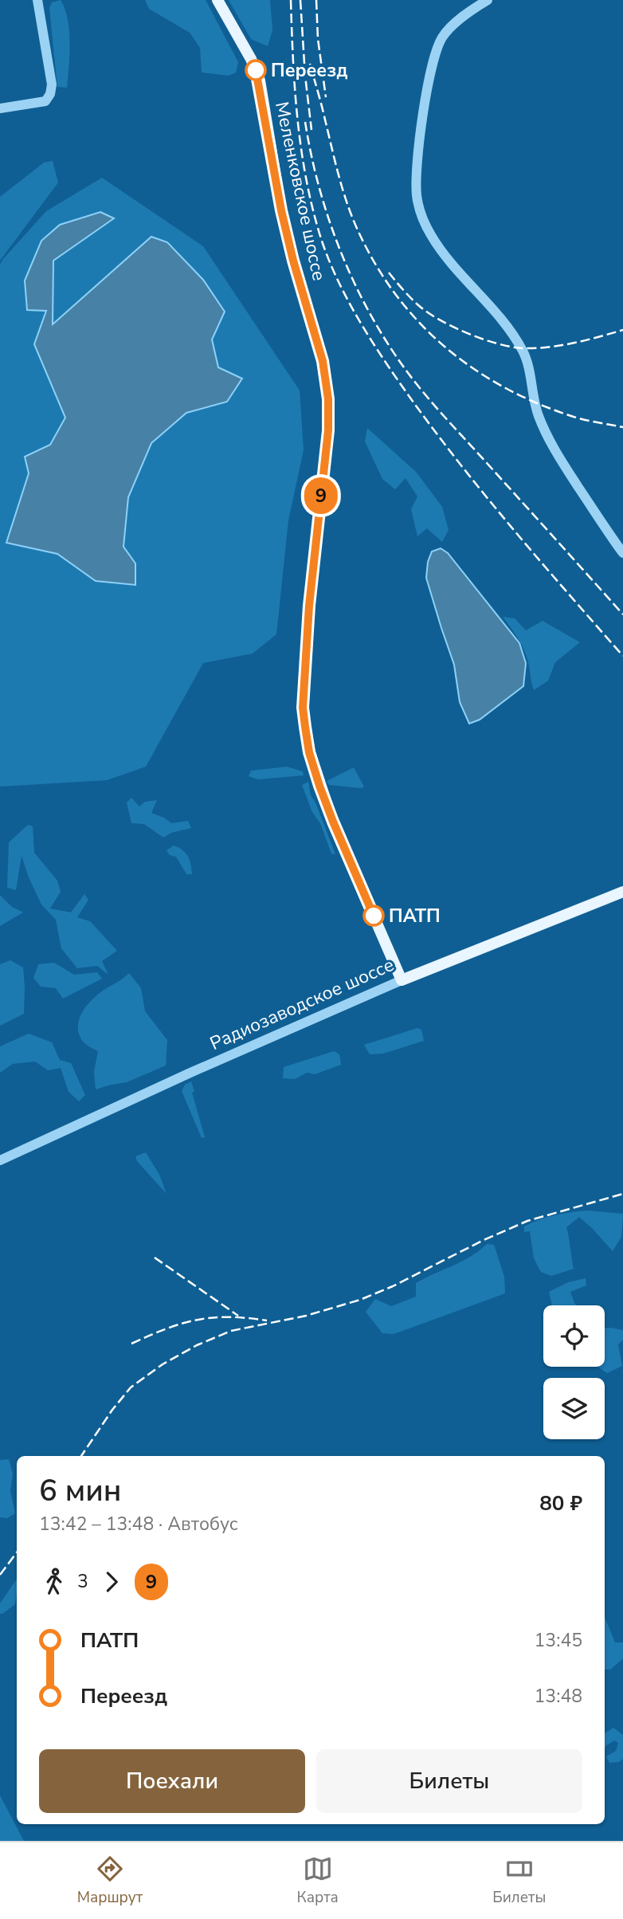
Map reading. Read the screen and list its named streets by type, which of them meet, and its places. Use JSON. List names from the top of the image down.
{
  "streets": {
    "main road": ["Меленковское шоссе", "Радиозаводское шоссе"]
  },
  "crossings": [
    ["Меленковское шоссе", "Радиозаводское шоссе"]
  ],
  "places": ["Переезд", "ПАТП"],
  "lines": ["bus line 9"],
  "page": {
    "on_map": "9",
    "heading": ["6 мин", "13:42 – 13:48 · Автобус", "80 ₽"],
    "legs": ["3", "9"],
    "list": [
      {
        "name": "ПАТП",
        "value": "13:45"
      },
      {
        "name": "Переезд",
        "value": "13:48"
      }
    ],
    "buttons": ["Поехали", "Билеты"],
    "tabs": ["Маршрут", "Карта", "Билеты"]
  }
}
